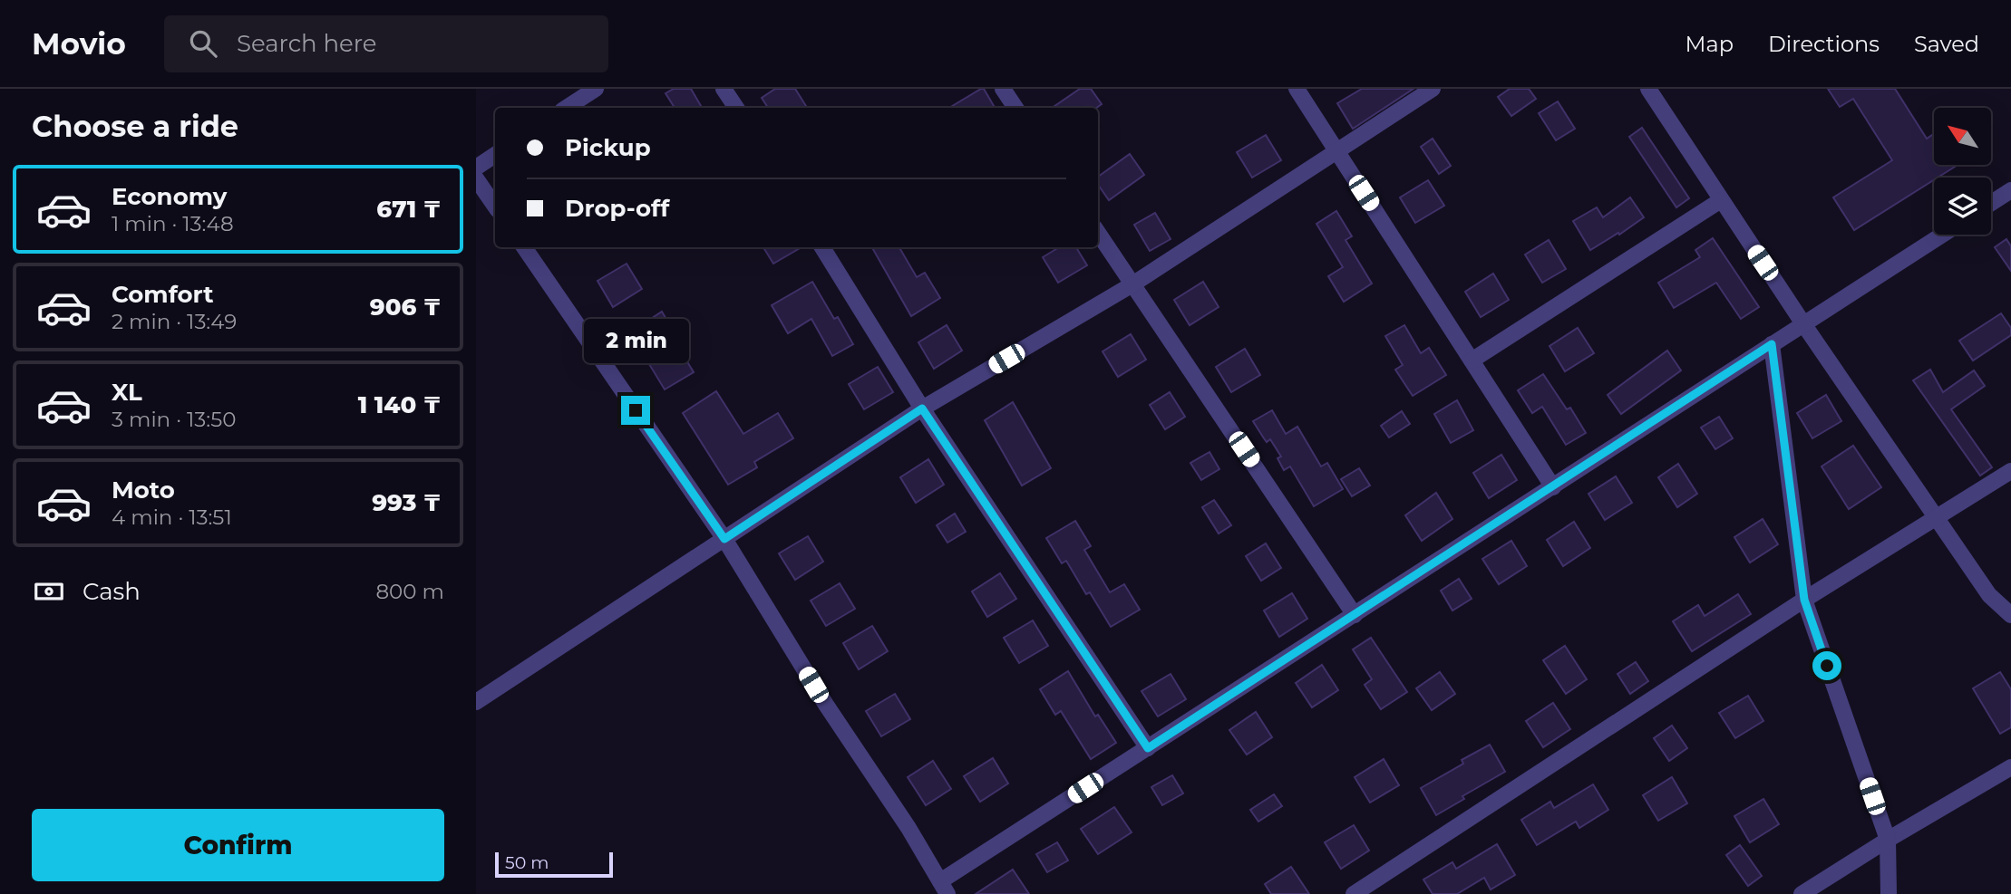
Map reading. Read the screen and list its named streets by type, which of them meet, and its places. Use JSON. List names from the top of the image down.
{
  "scale_bar": "50 m",
  "north": "top left",
  "page": {
    "header": "Movio",
    "search": "Search here",
    "nav": ["Map", "Directions", "Saved"],
    "heading": "Choose a ride",
    "banner": ["Pickup", "Drop-off"],
    "list": [
      {
        "name": "Economy",
        "note": "1 min · 13:48",
        "value": "671 ₸"
      },
      {
        "name": "Comfort",
        "note": "2 min · 13:49",
        "value": "906 ₸"
      },
      {
        "name": "XL",
        "note": "3 min · 13:50",
        "value": "1 140 ₸"
      },
      {
        "name": "Moto",
        "note": "4 min · 13:51",
        "value": "993 ₸"
      }
    ],
    "bubble": "2 min",
    "pay": ["Cash", "800 m"],
    "buttons": "Confirm",
    "scale": "50 m"
  }
}
